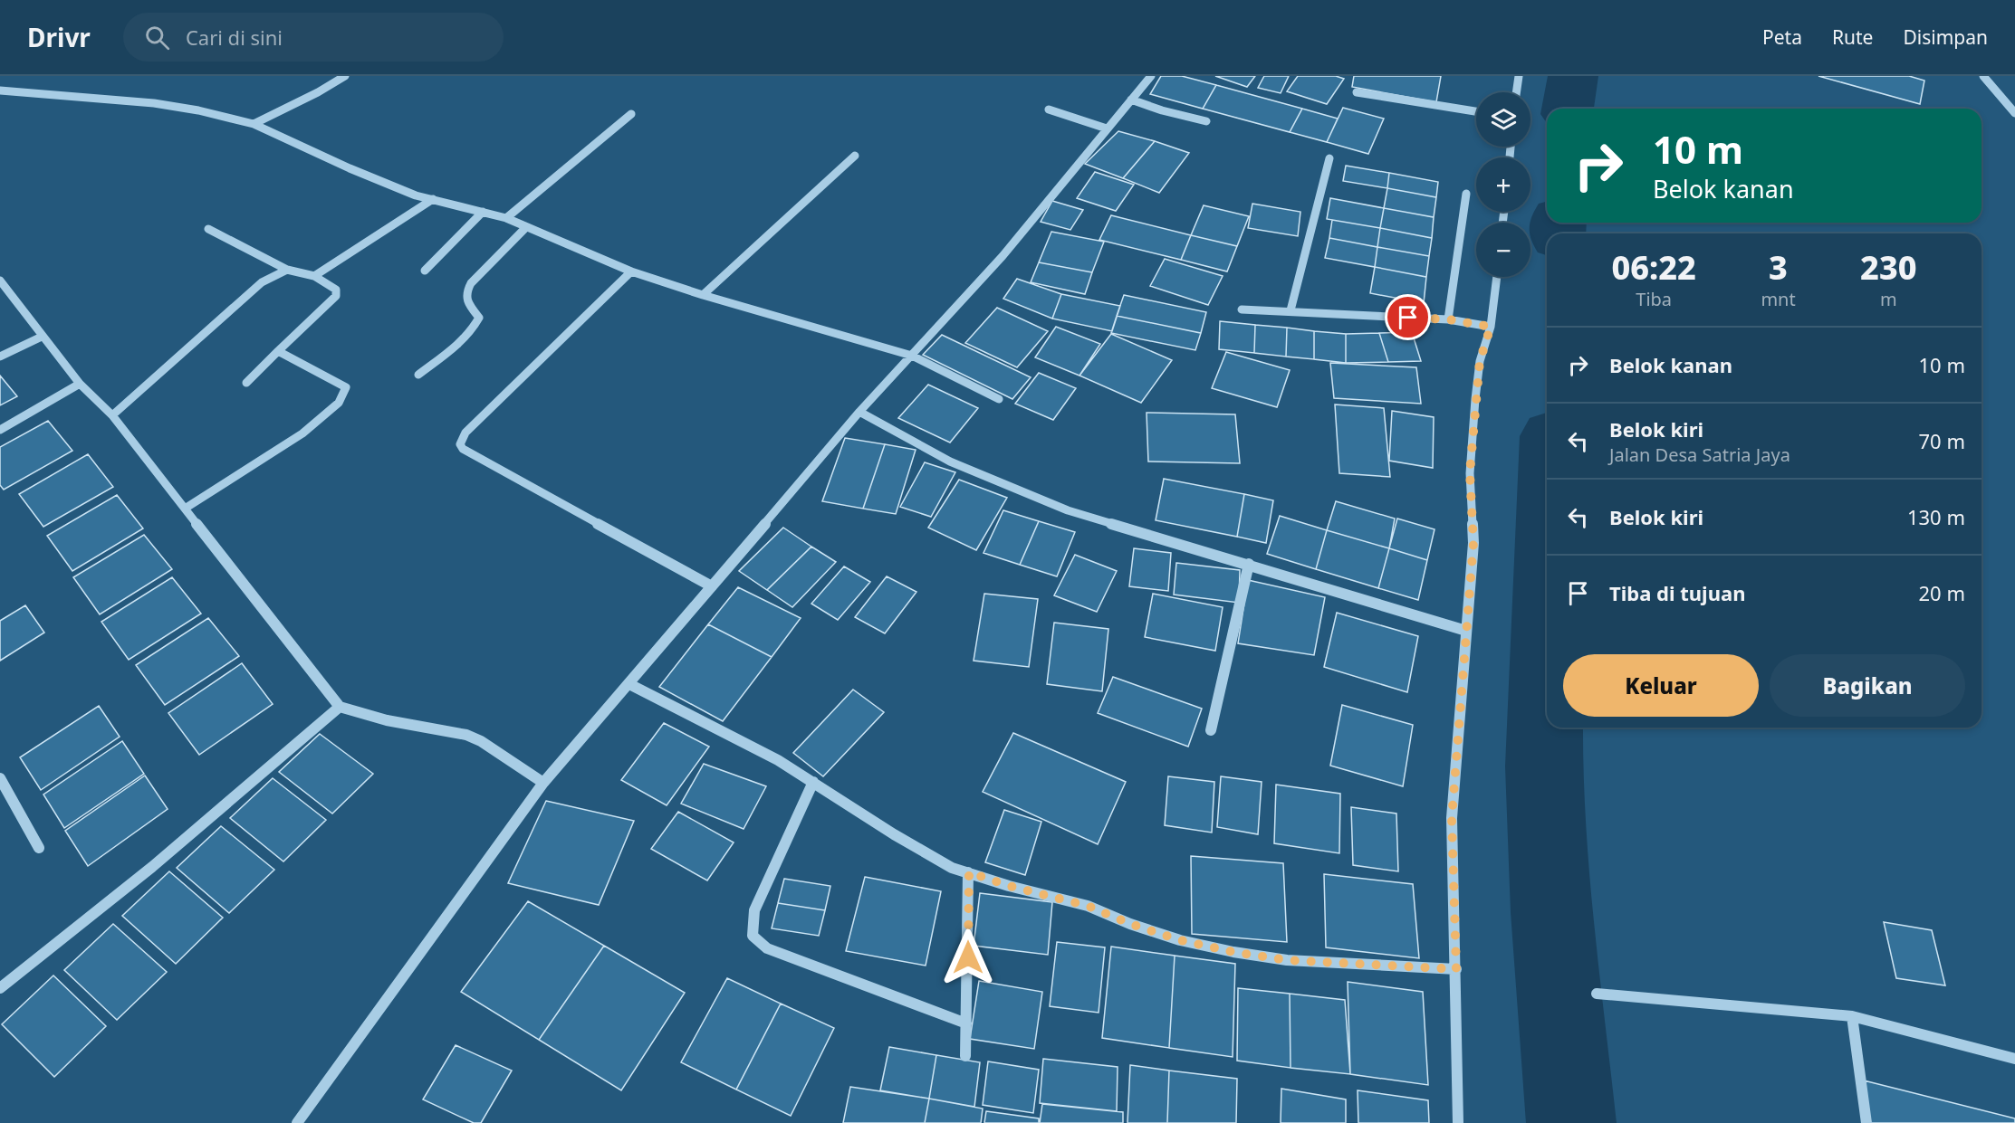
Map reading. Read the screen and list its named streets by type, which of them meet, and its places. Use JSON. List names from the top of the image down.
{
  "page": {
    "header": "Drivr",
    "search": "Cari di sini",
    "nav": ["Peta", "Rute", "Disimpan"],
    "map_buttons": ["+", "−"],
    "turn": ["10 m", "Belok kanan"],
    "eta": [
      "06:22",
      "Tiba",
      "3",
      "mnt",
      "230",
      "m"
    ],
    "list": [
      {
        "name": "Belok kanan",
        "value": "10 m"
      },
      {
        "name": "Belok kiri",
        "note": "Jalan Desa Satria Jaya",
        "value": "70 m"
      },
      {
        "name": "Belok kiri",
        "value": "130 m"
      },
      {
        "name": "Tiba di tujuan",
        "value": "20 m"
      }
    ],
    "buttons": ["Keluar", "Bagikan"]
  }
}
